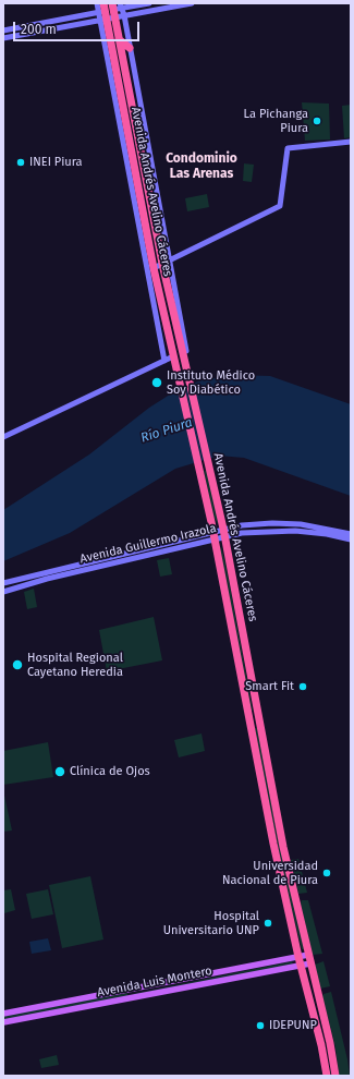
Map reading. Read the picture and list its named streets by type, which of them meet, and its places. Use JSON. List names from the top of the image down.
{
  "streets": {
    "highway": ["Avenida Andrés Avelino Cáceres"],
    "main road": ["Avenida Luis Montero"],
    "street": ["Avenida Guillermo Irazola"]
  },
  "crossings": [
    ["Avenida Andrés Avelino Cáceres", "Avenida Guillermo Irazola"],
    ["Avenida Andrés Avelino Cáceres", "Avenida Luis Montero"]
  ],
  "districts": ["Condominio Las Arenas"],
  "water": ["Río Piura"],
  "places": [
    "La Pichanga Piura",
    "INEI Piura",
    "Instituto Médico Soy Diabético",
    "Hospital Regional Cayetano Heredia",
    "Smart Fit",
    "Clínica de Ojos",
    "Universidad Nacional de Piura",
    "Hospital Universitario UNP",
    "IDEPUNP"
  ],
  "scale_bar": "200 m"
}
